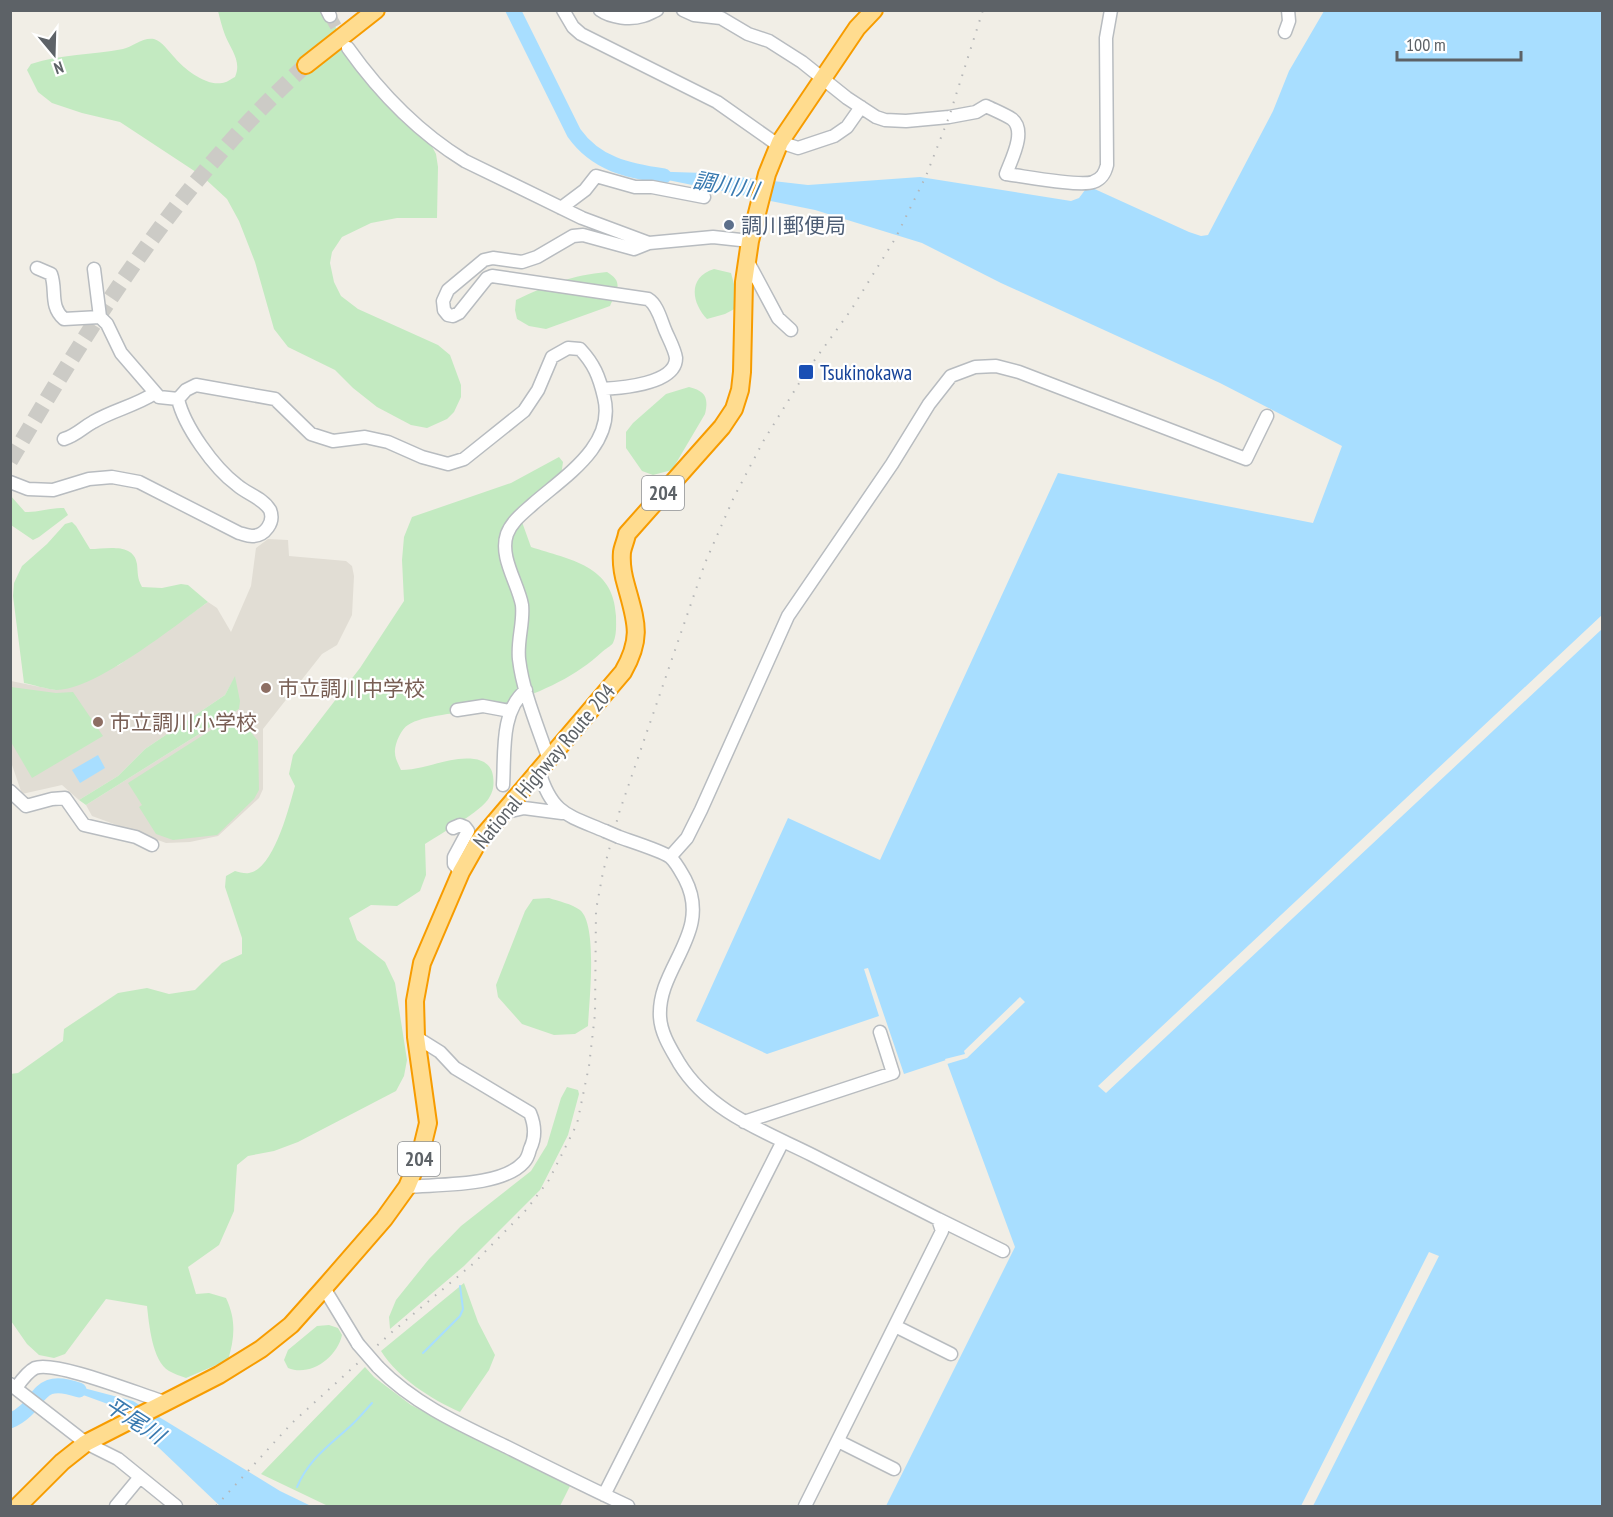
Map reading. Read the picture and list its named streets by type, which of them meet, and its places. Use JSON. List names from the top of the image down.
{
  "streets": {
    "highway": ["204", "National Highway Route 204"]
  },
  "water": ["調川川", "平尾川"],
  "places": {
    "other": ["調川郵便局", "市立調川中学校", "市立調川小学校"],
    "transit": ["Tsukinokawa"]
  },
  "scale_bar": "100 m",
  "north": "bottom"
}
